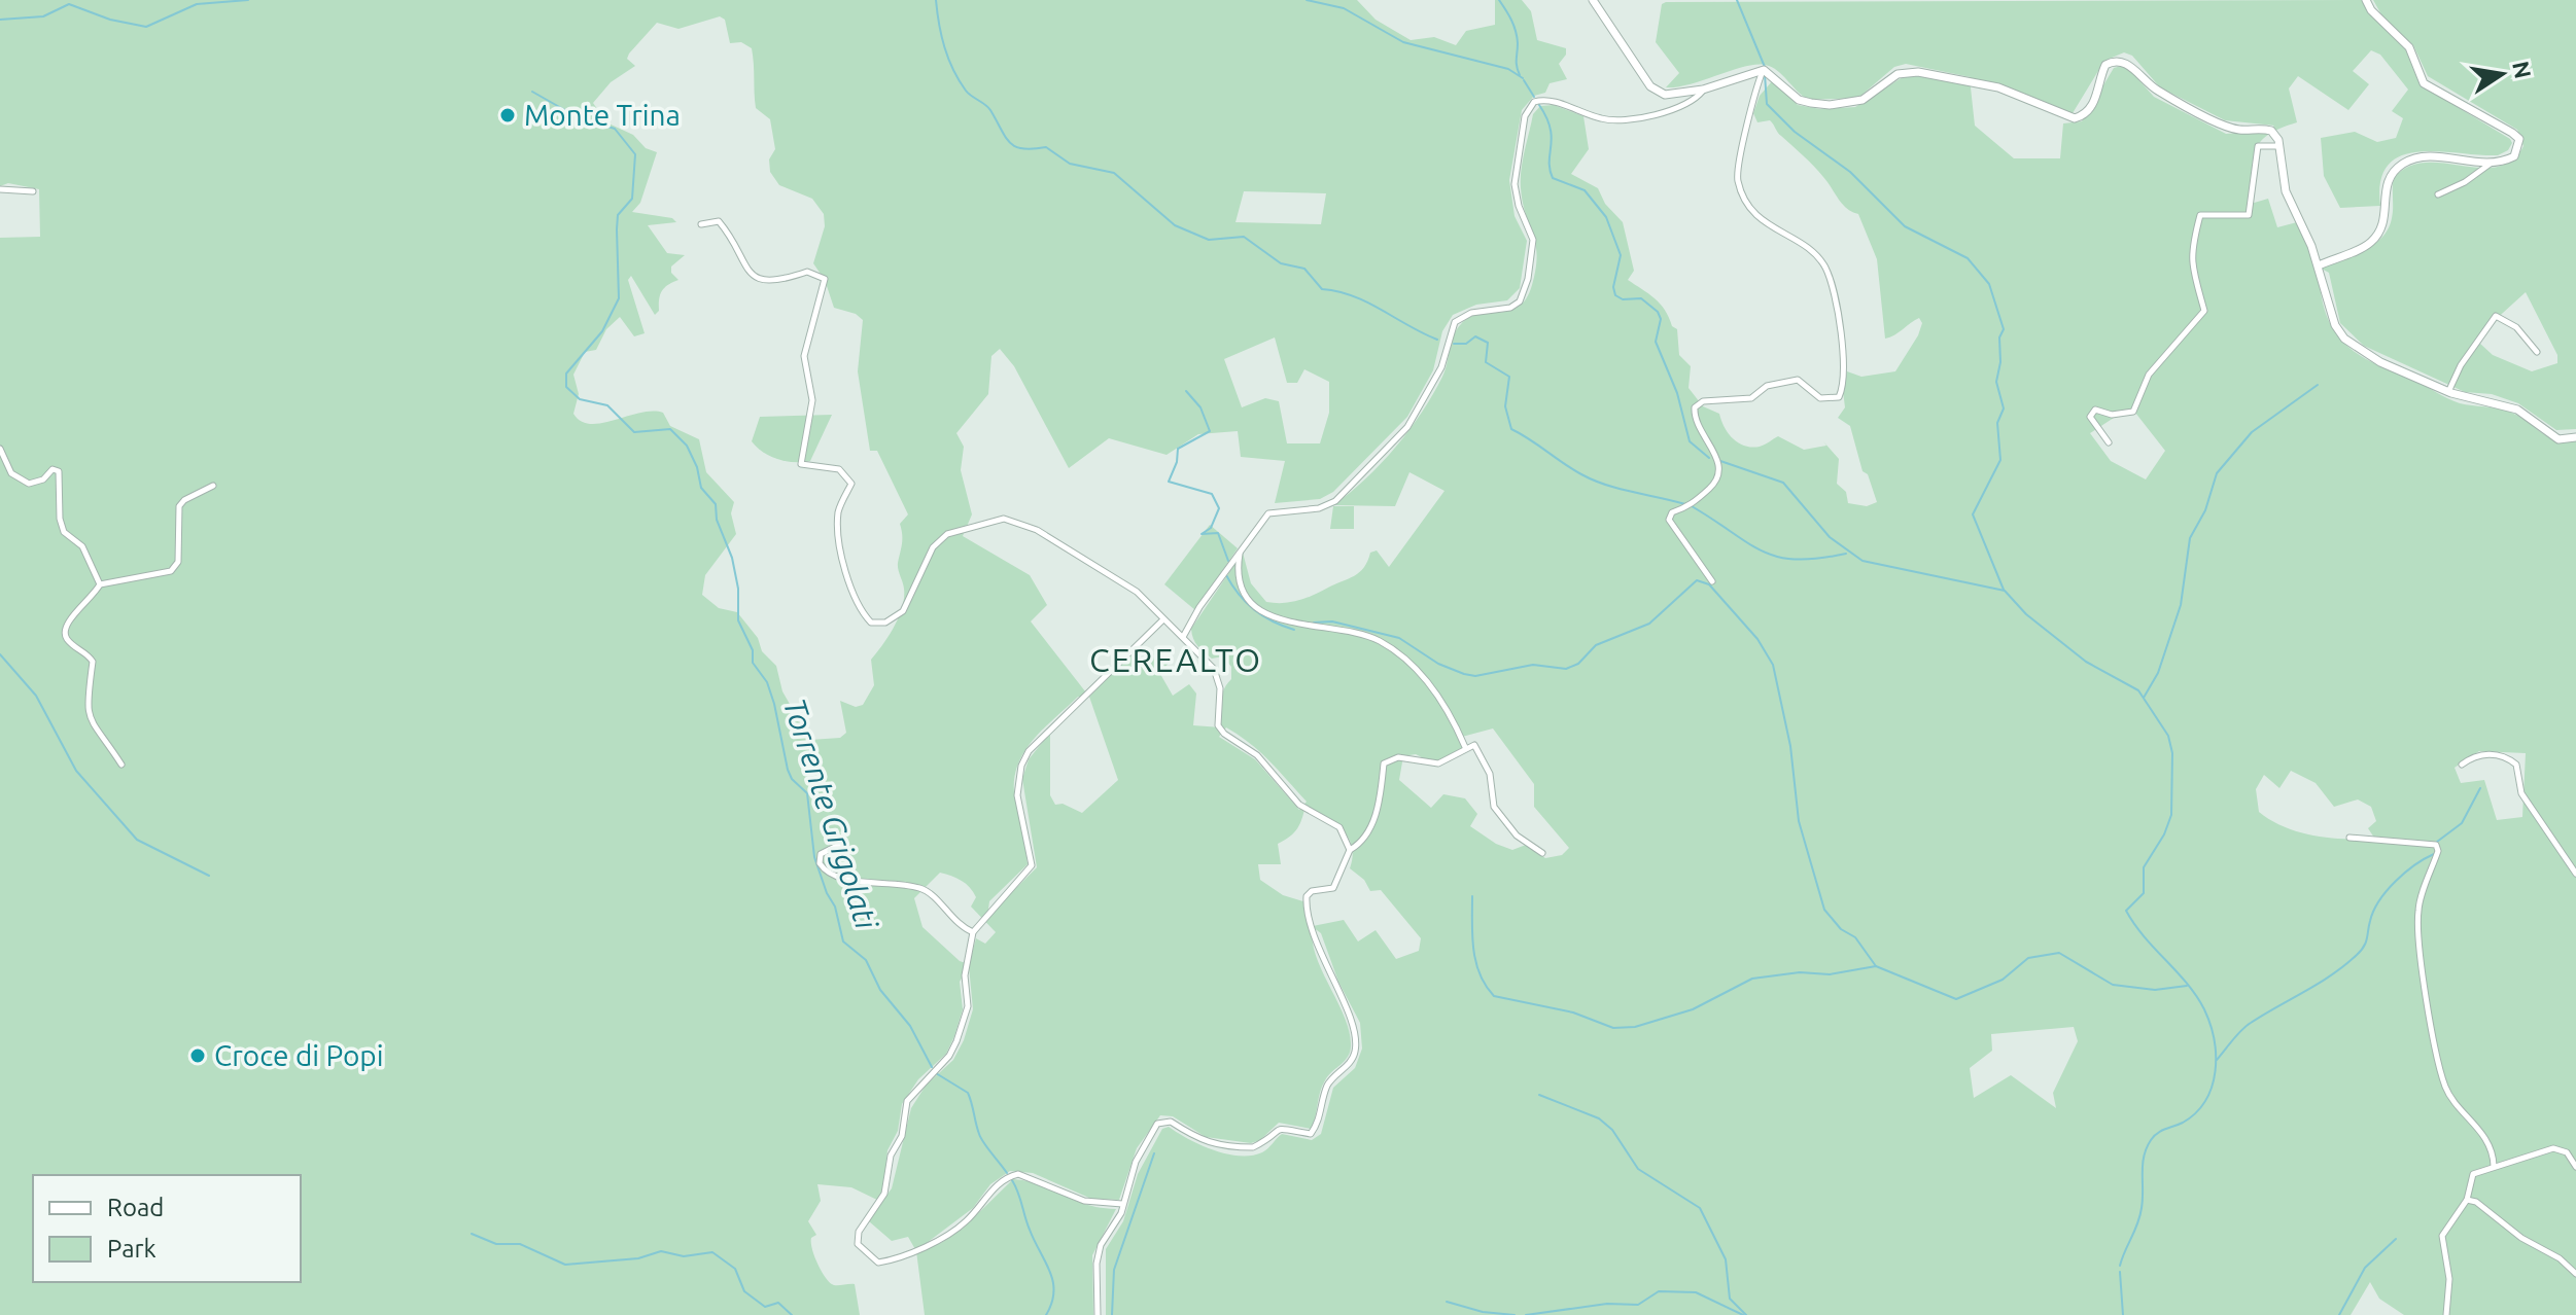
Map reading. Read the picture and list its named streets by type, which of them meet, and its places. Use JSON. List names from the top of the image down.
{
  "districts": ["CEREALTO"],
  "water": ["Torrente Grigolati"],
  "places": ["Monte Trina", "Croce di Popi"],
  "legend": ["Road", "Park"],
  "north": "right"
}
